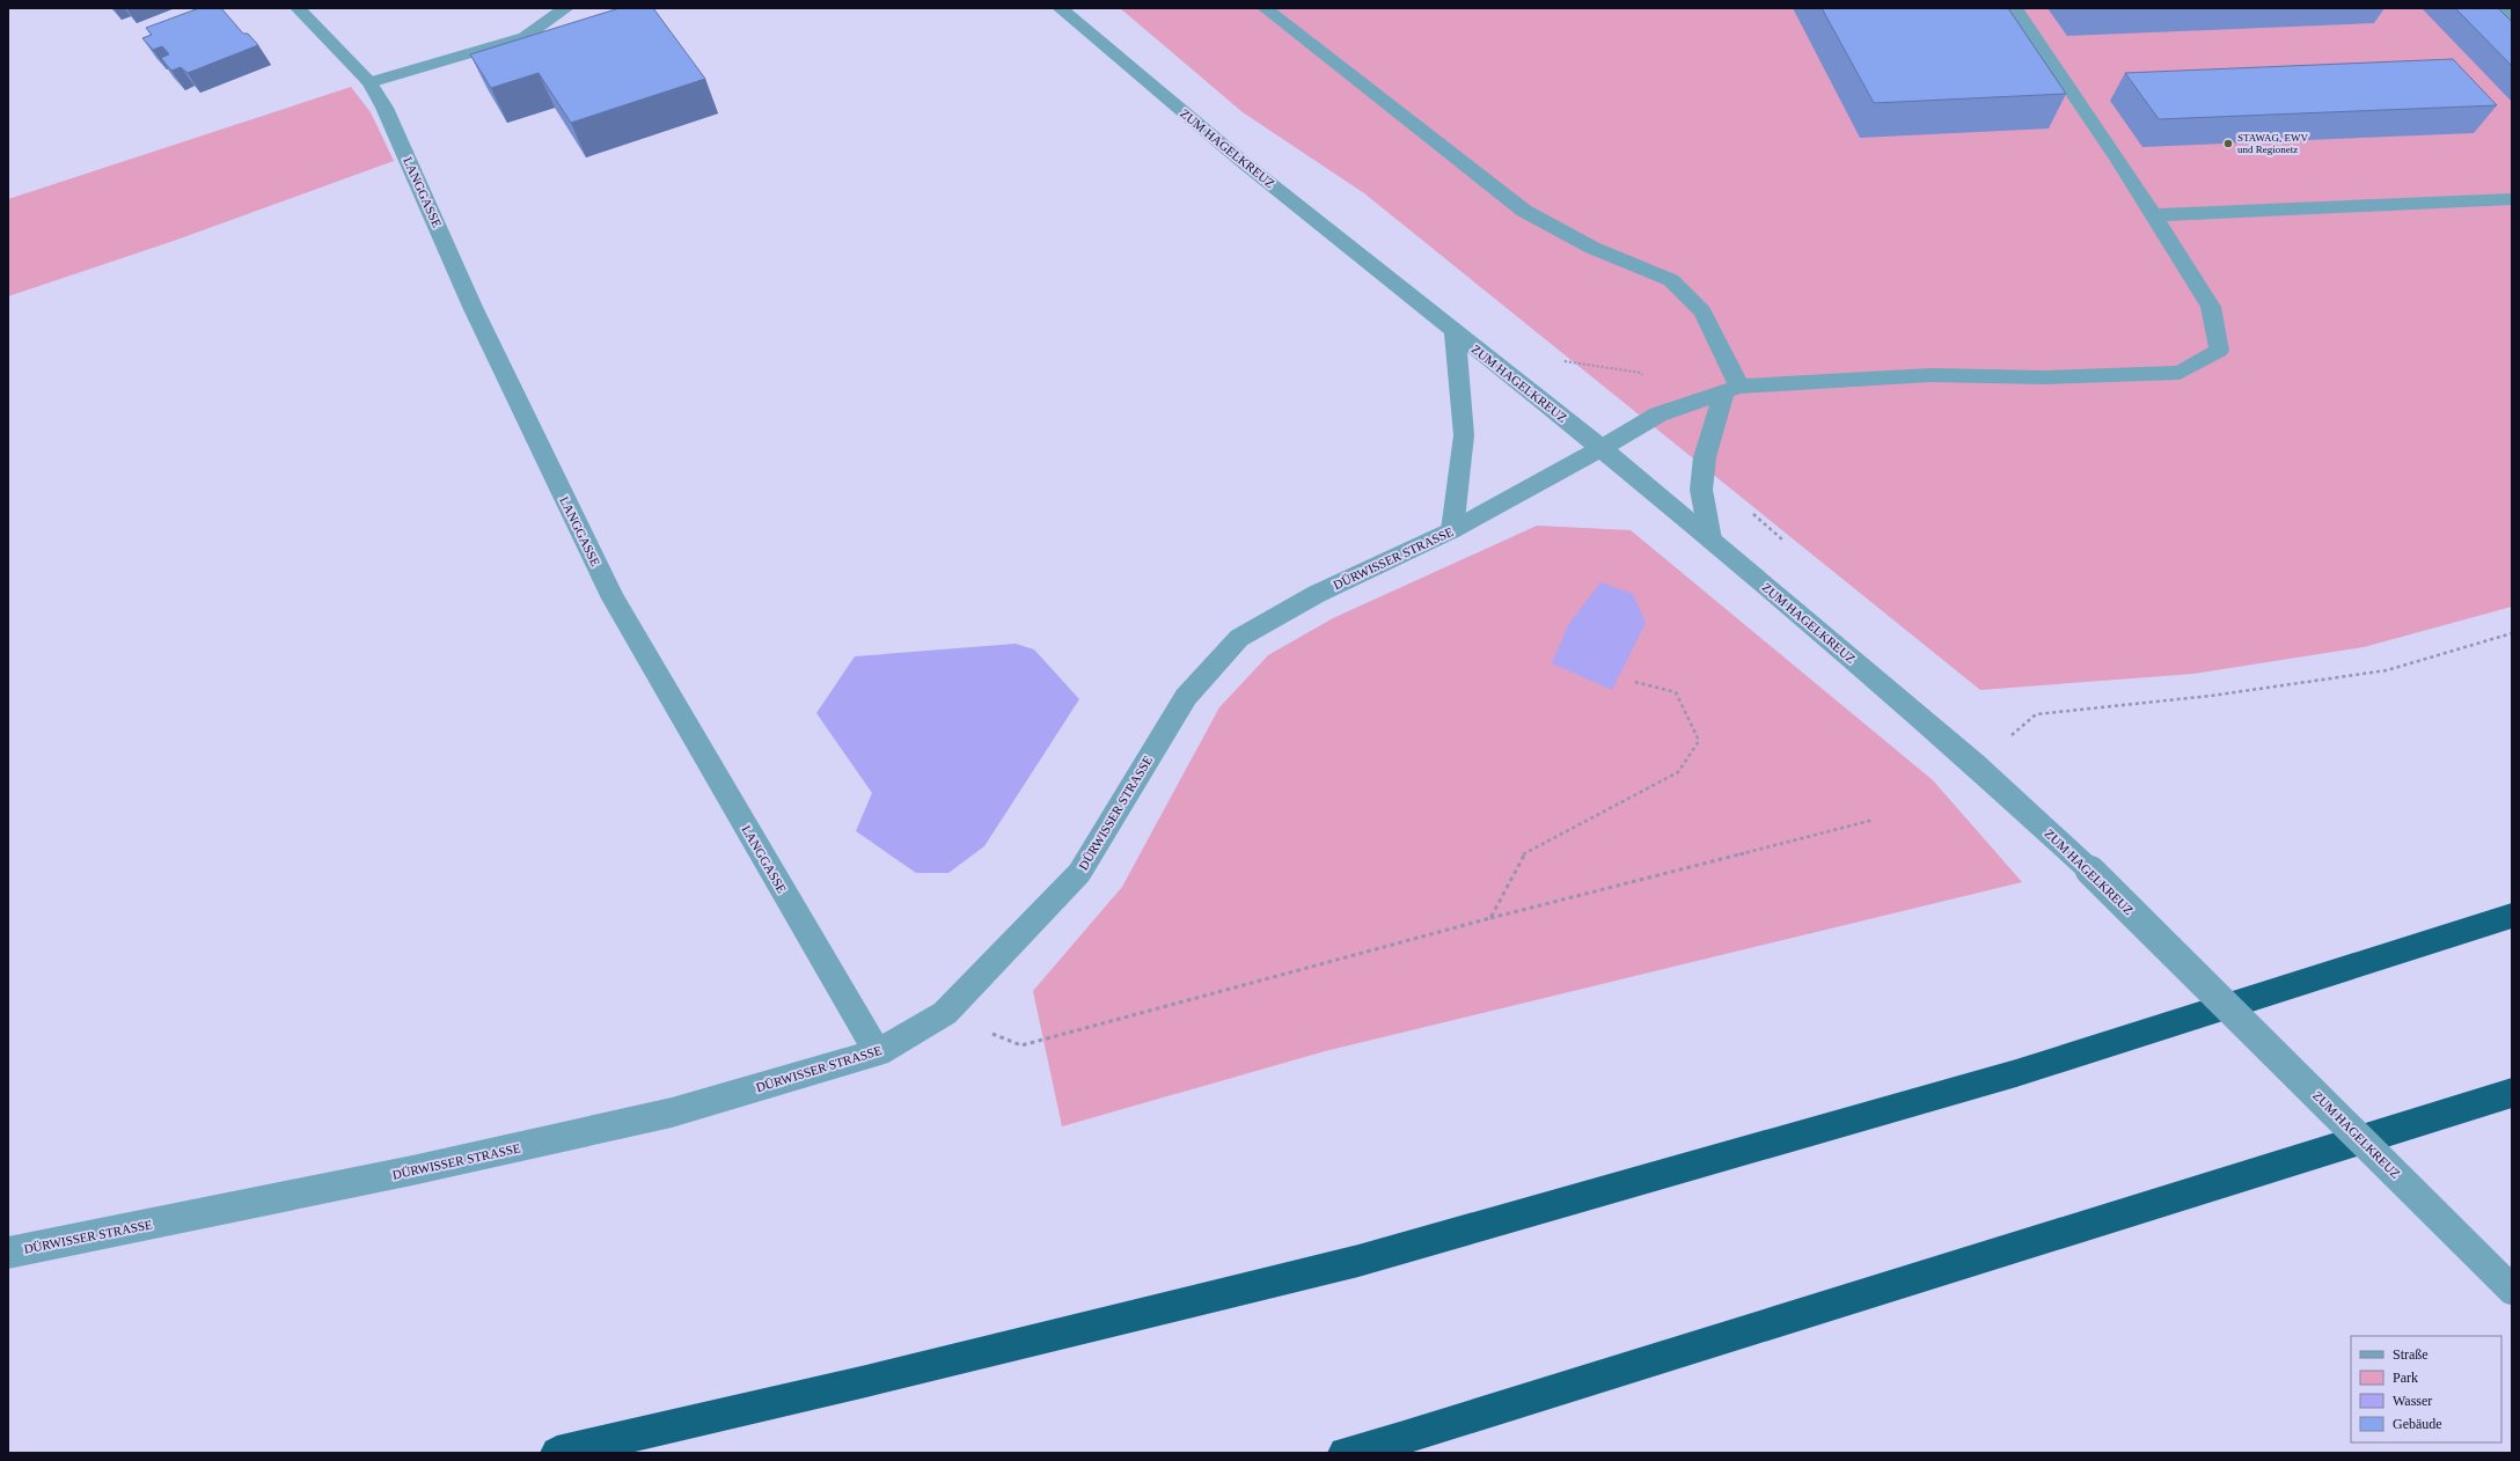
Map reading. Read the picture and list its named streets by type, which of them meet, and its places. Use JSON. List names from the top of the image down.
{
  "streets": {
    "street": ["ZUM HAGELKREUZ", "LANGGASSE", "DÜRWISSER STRASSE"]
  },
  "crossings": [
    ["ZUM HAGELKREUZ", "DÜRWISSER STRASSE"],
    ["LANGGASSE", "DÜRWISSER STRASSE"]
  ],
  "places": ["STAWAG, EWV und Regionetz"],
  "legend": [
    "Straße",
    "Park",
    "Wasser",
    "Gebäude"
  ]
}
